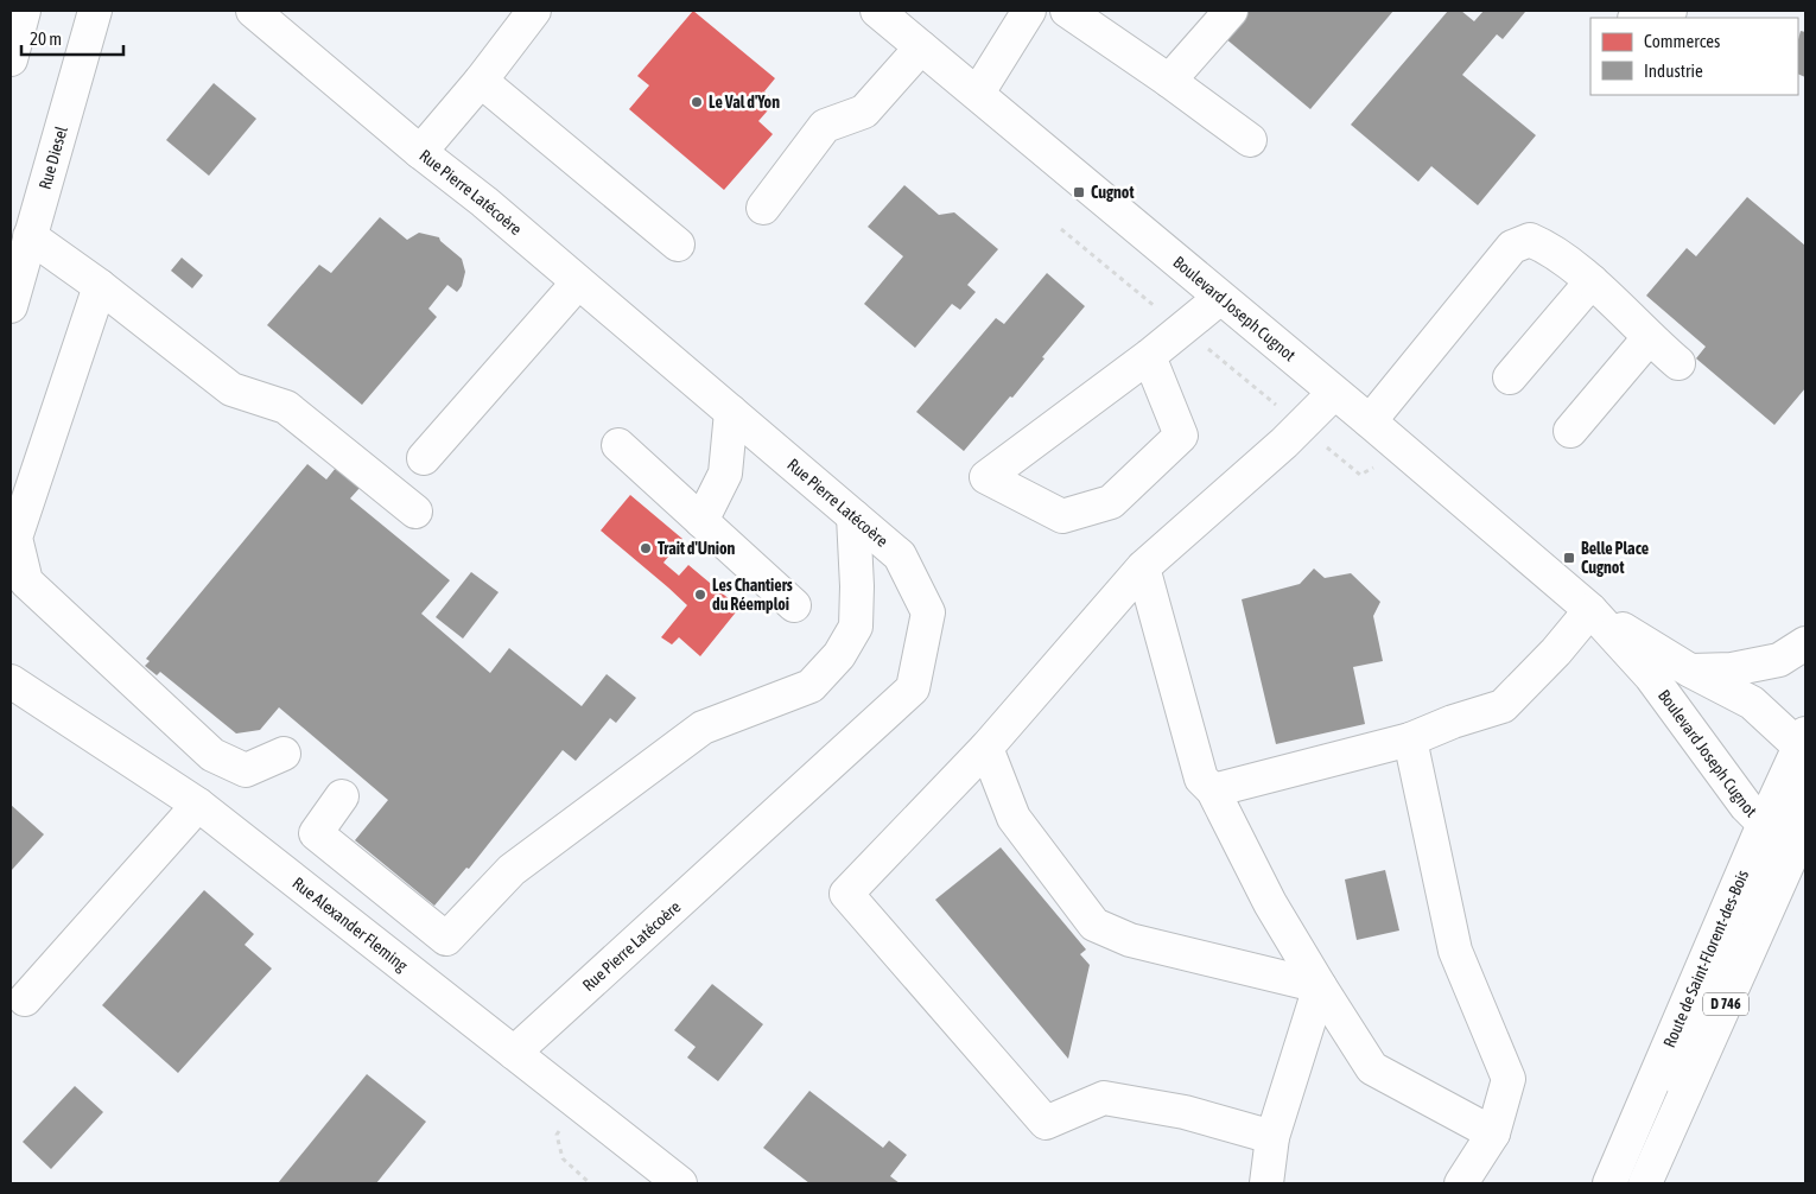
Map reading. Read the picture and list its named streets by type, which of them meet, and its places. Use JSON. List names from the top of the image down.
{
  "streets": {
    "street": [
      "Rue Diesel",
      "Rue Pierre Latécoère",
      "Boulevard Joseph Cugnot",
      "Rue Alexander Fleming",
      "Route de Saint-Florent-des-Bois",
      "D 746"
    ]
  },
  "crossings": [
    ["Rue Pierre Latécoère", "Rue Alexander Fleming"],
    ["Boulevard Joseph Cugnot", "Route de Saint-Florent-des-Bois"],
    ["Boulevard Joseph Cugnot", "D 746"]
  ],
  "places": {
    "other": ["Le Val d'Yon", "Trait d'Union", "Les Chantiers du Réemploi"],
    "transit": ["Cugnot", "Belle Place Cugnot"]
  },
  "legend": ["Commerces", "Industrie"],
  "scale_bar": "20 m"
}
